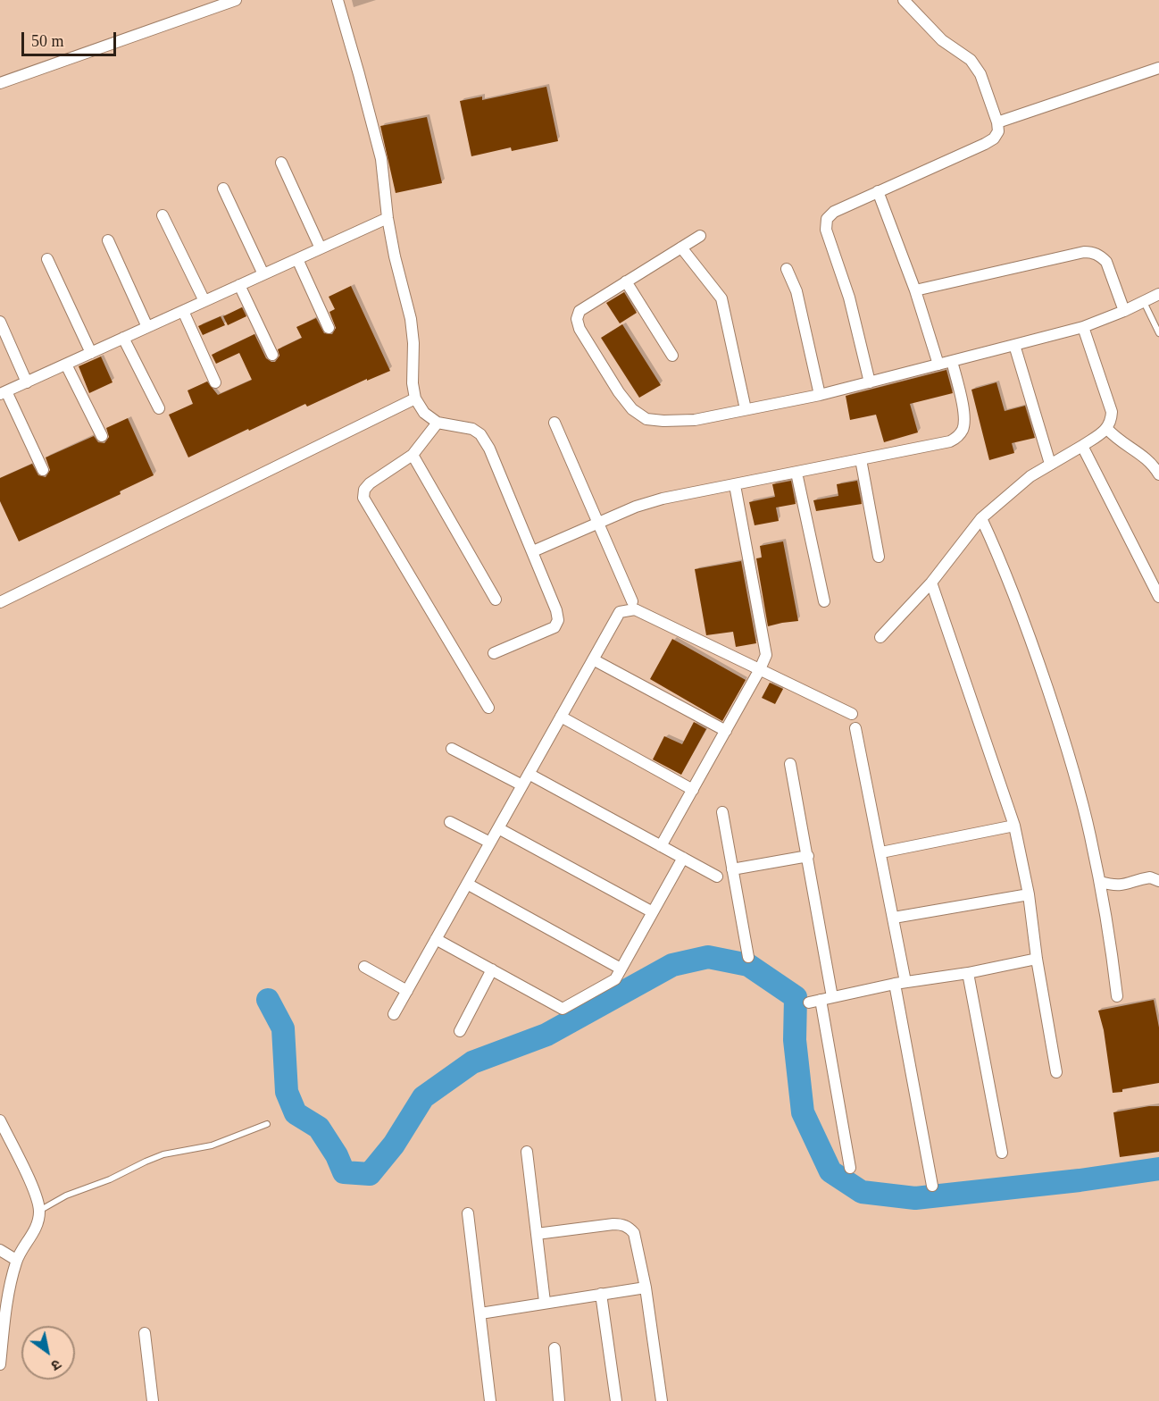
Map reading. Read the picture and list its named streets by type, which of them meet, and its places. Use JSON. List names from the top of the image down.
{
  "scale_bar": "50 m",
  "north": "bottom right"
}
